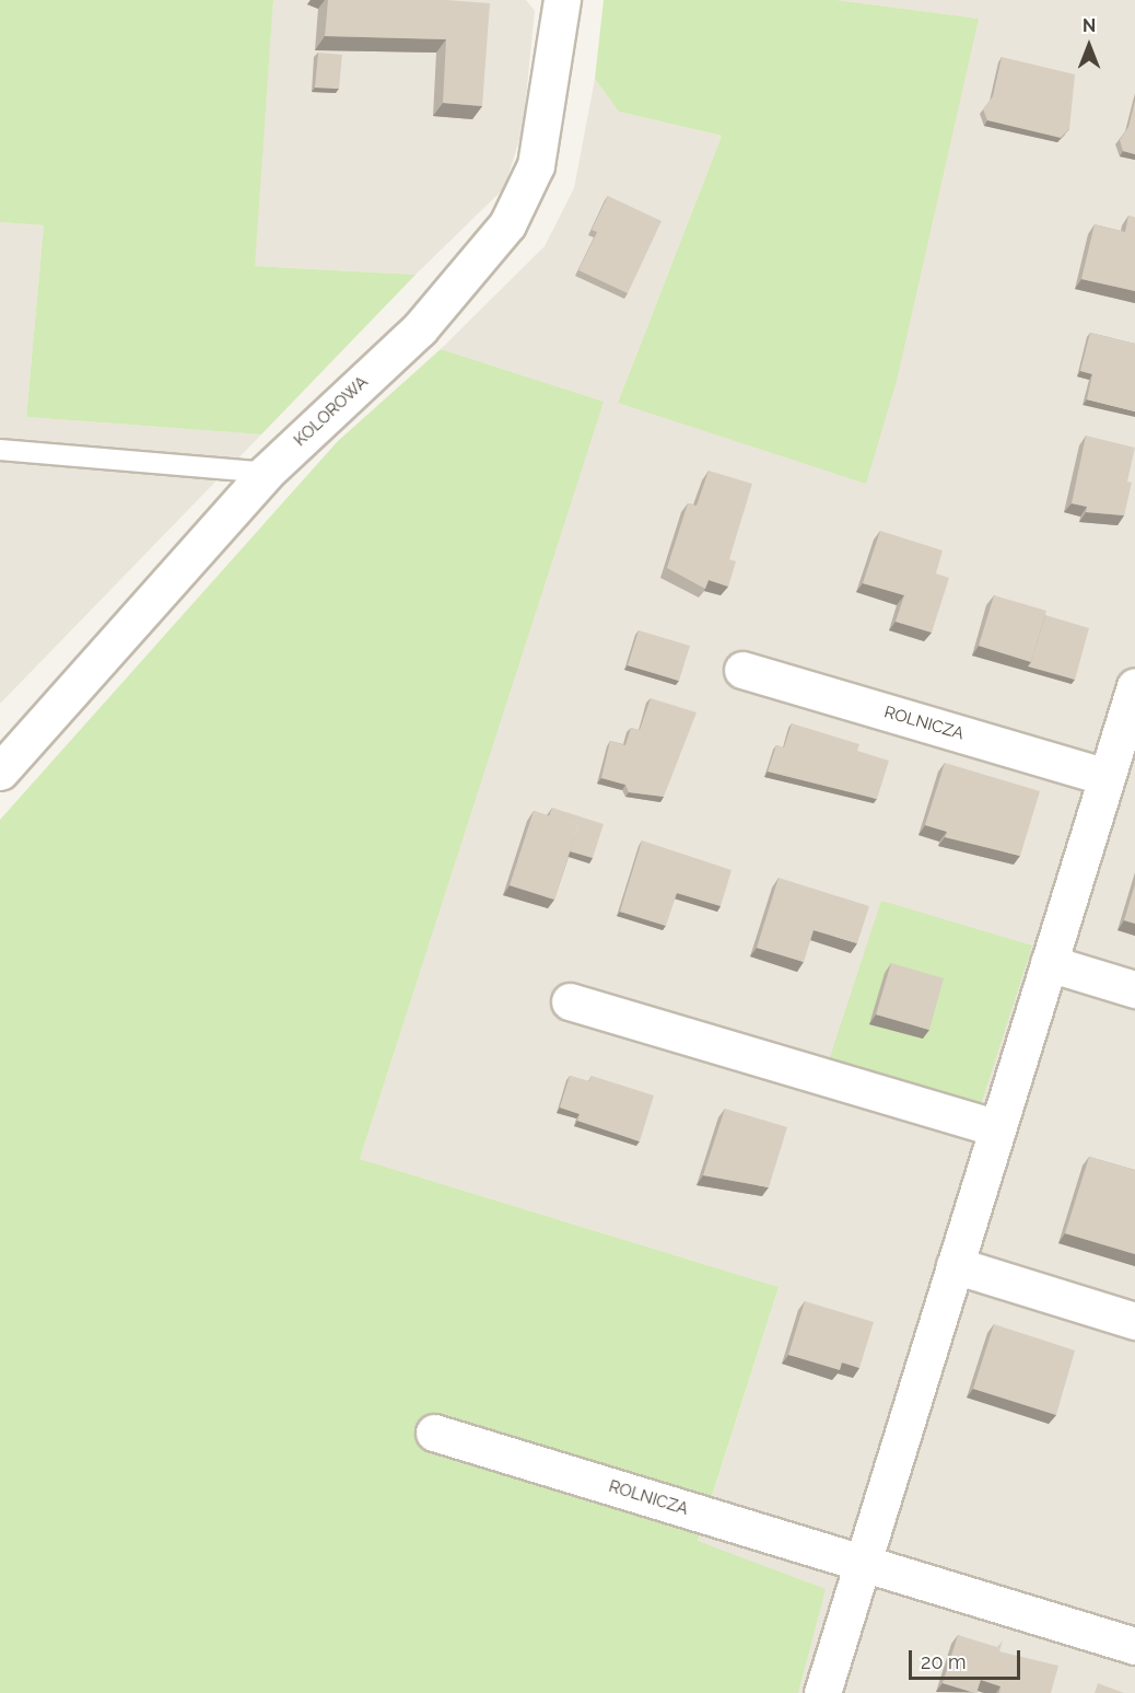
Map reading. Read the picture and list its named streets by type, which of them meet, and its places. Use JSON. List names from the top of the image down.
{
  "streets": {
    "street": ["KOLOROWA", "ROLNICZA"]
  },
  "scale_bar": "20 m",
  "north": "top"
}
